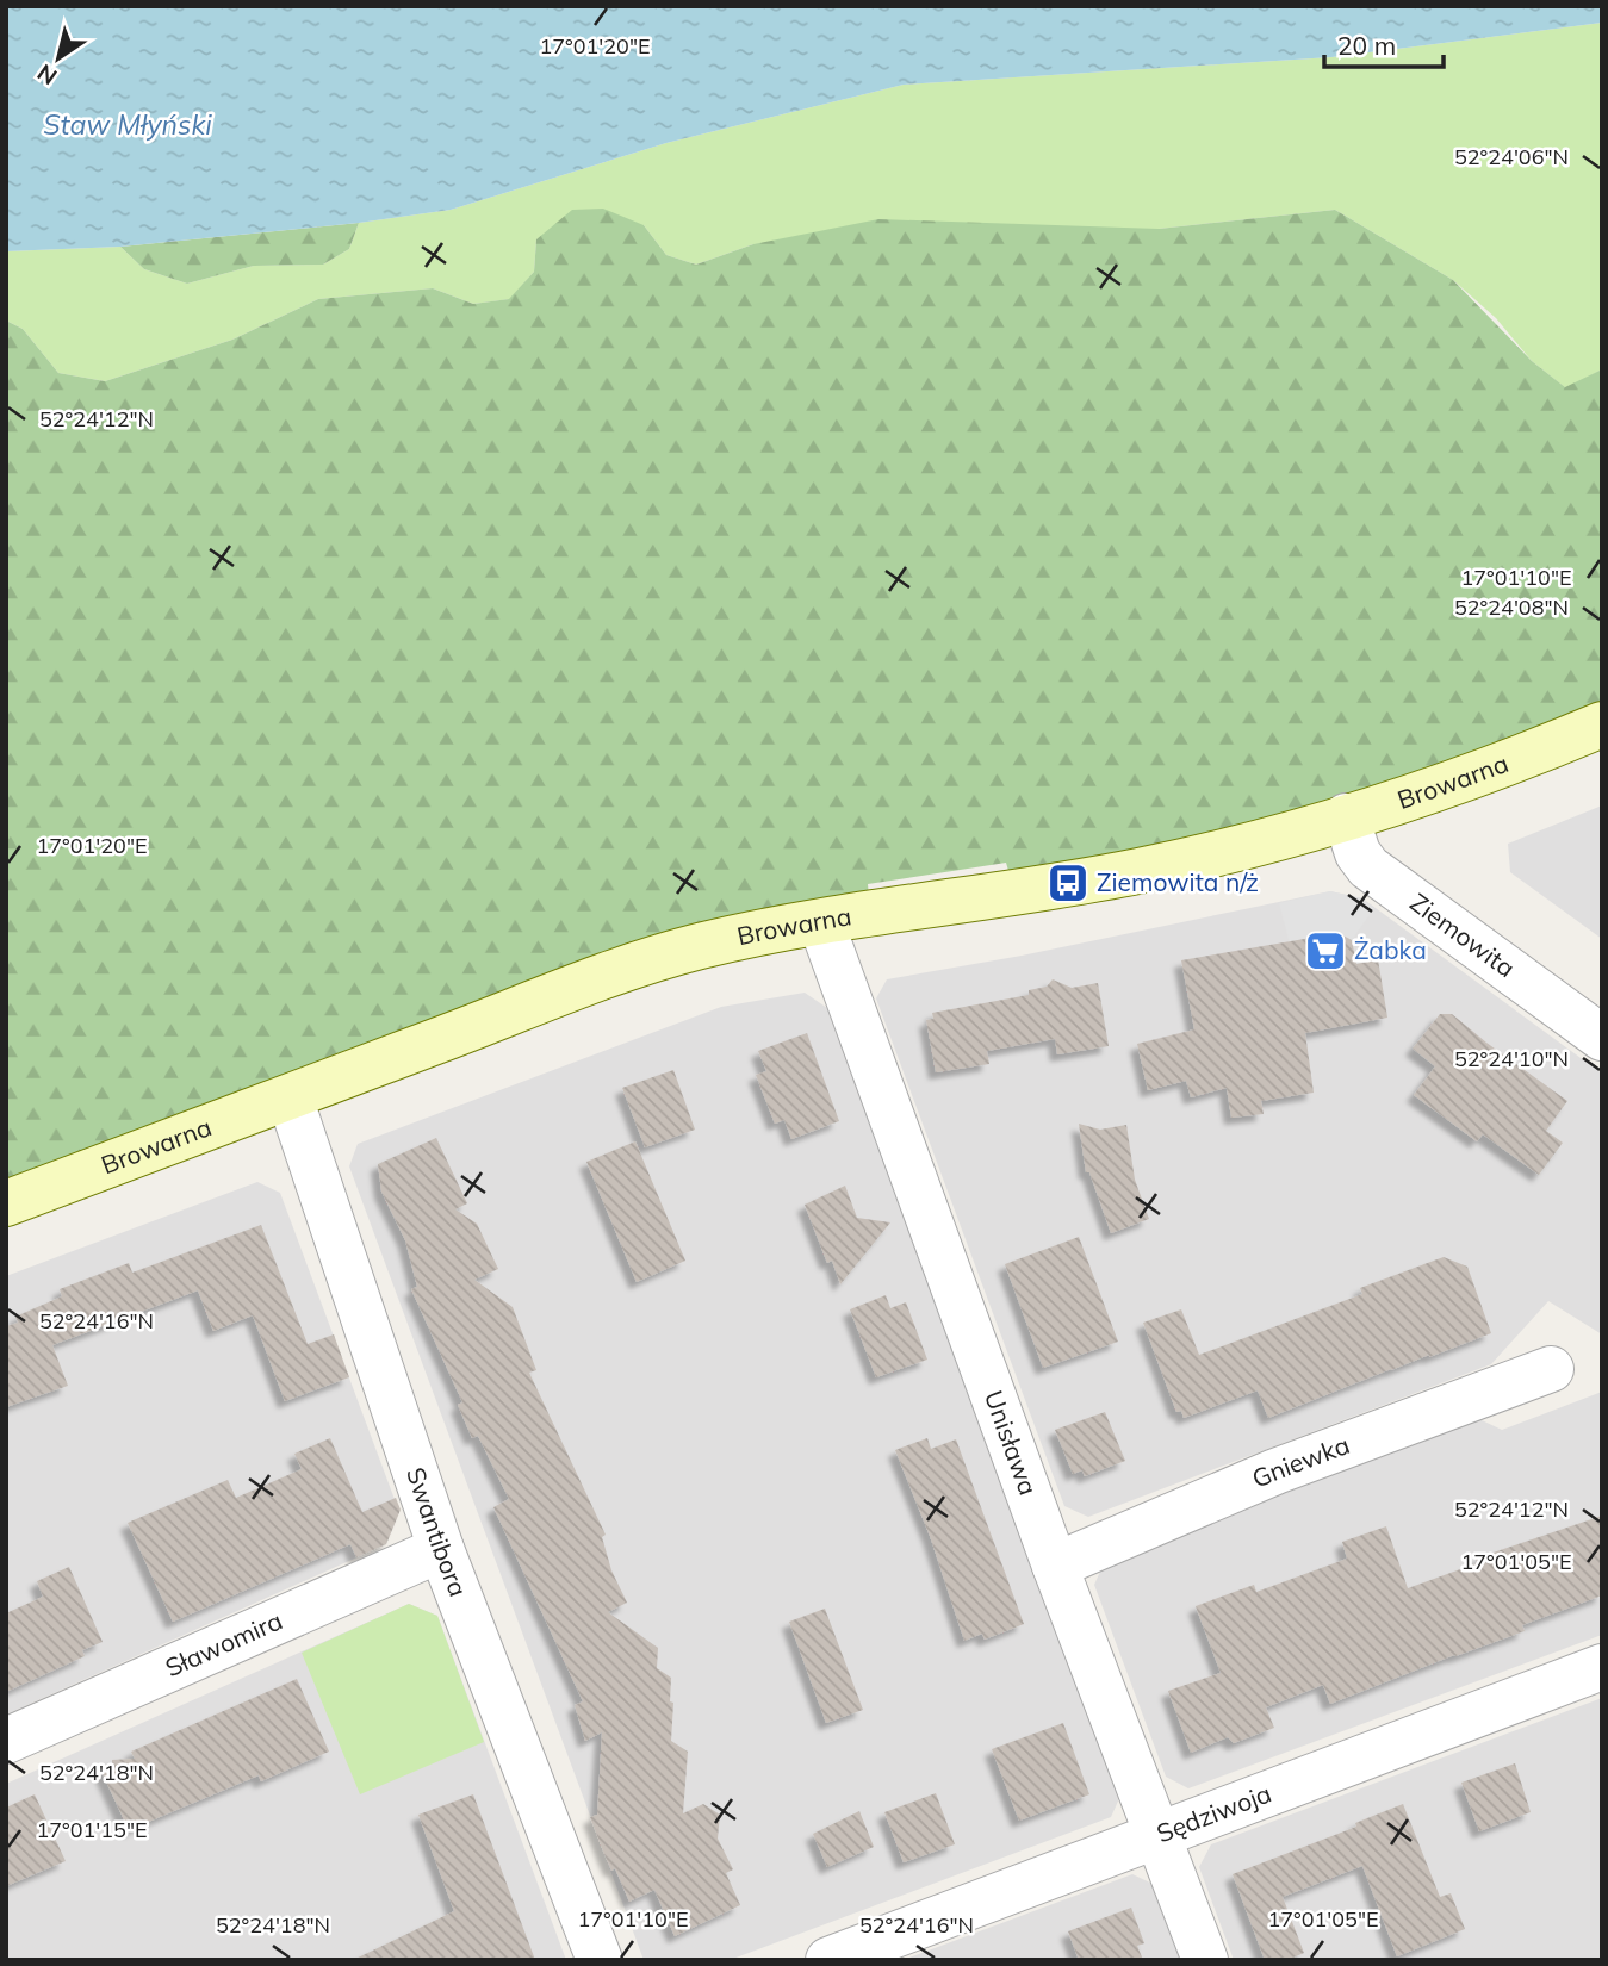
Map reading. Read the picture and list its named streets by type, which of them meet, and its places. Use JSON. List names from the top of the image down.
{
  "streets": {
    "street": [
      "Browarna",
      "Ziemowita",
      "Unisława",
      "Gniewka",
      "Swantibora",
      "Sławomira",
      "Sędziwoja"
    ]
  },
  "crossings": [
    ["Browarna", "Ziemowita"],
    ["Browarna", "Unisława"],
    ["Browarna", "Swantibora"],
    ["Unisława", "Gniewka"],
    ["Unisława", "Sędziwoja"],
    ["Swantibora", "Sławomira"]
  ],
  "water": ["Staw Młyński"],
  "places": {
    "bus stop": ["Ziemowita n/ż"],
    "supermarket": ["Żabka"]
  },
  "scale_bar": "20 m",
  "north": "bottom left",
  "coordinates": [
    "17°01'20\"E",
    "52°24'06\"N",
    "52°24'12\"N",
    "17°01'10\"E",
    "52°24'08\"N",
    "52°24'10\"N",
    "52°24'16\"N",
    "17°01'05\"E",
    "52°24'18\"N",
    "17°01'15\"E"
  ]
}
